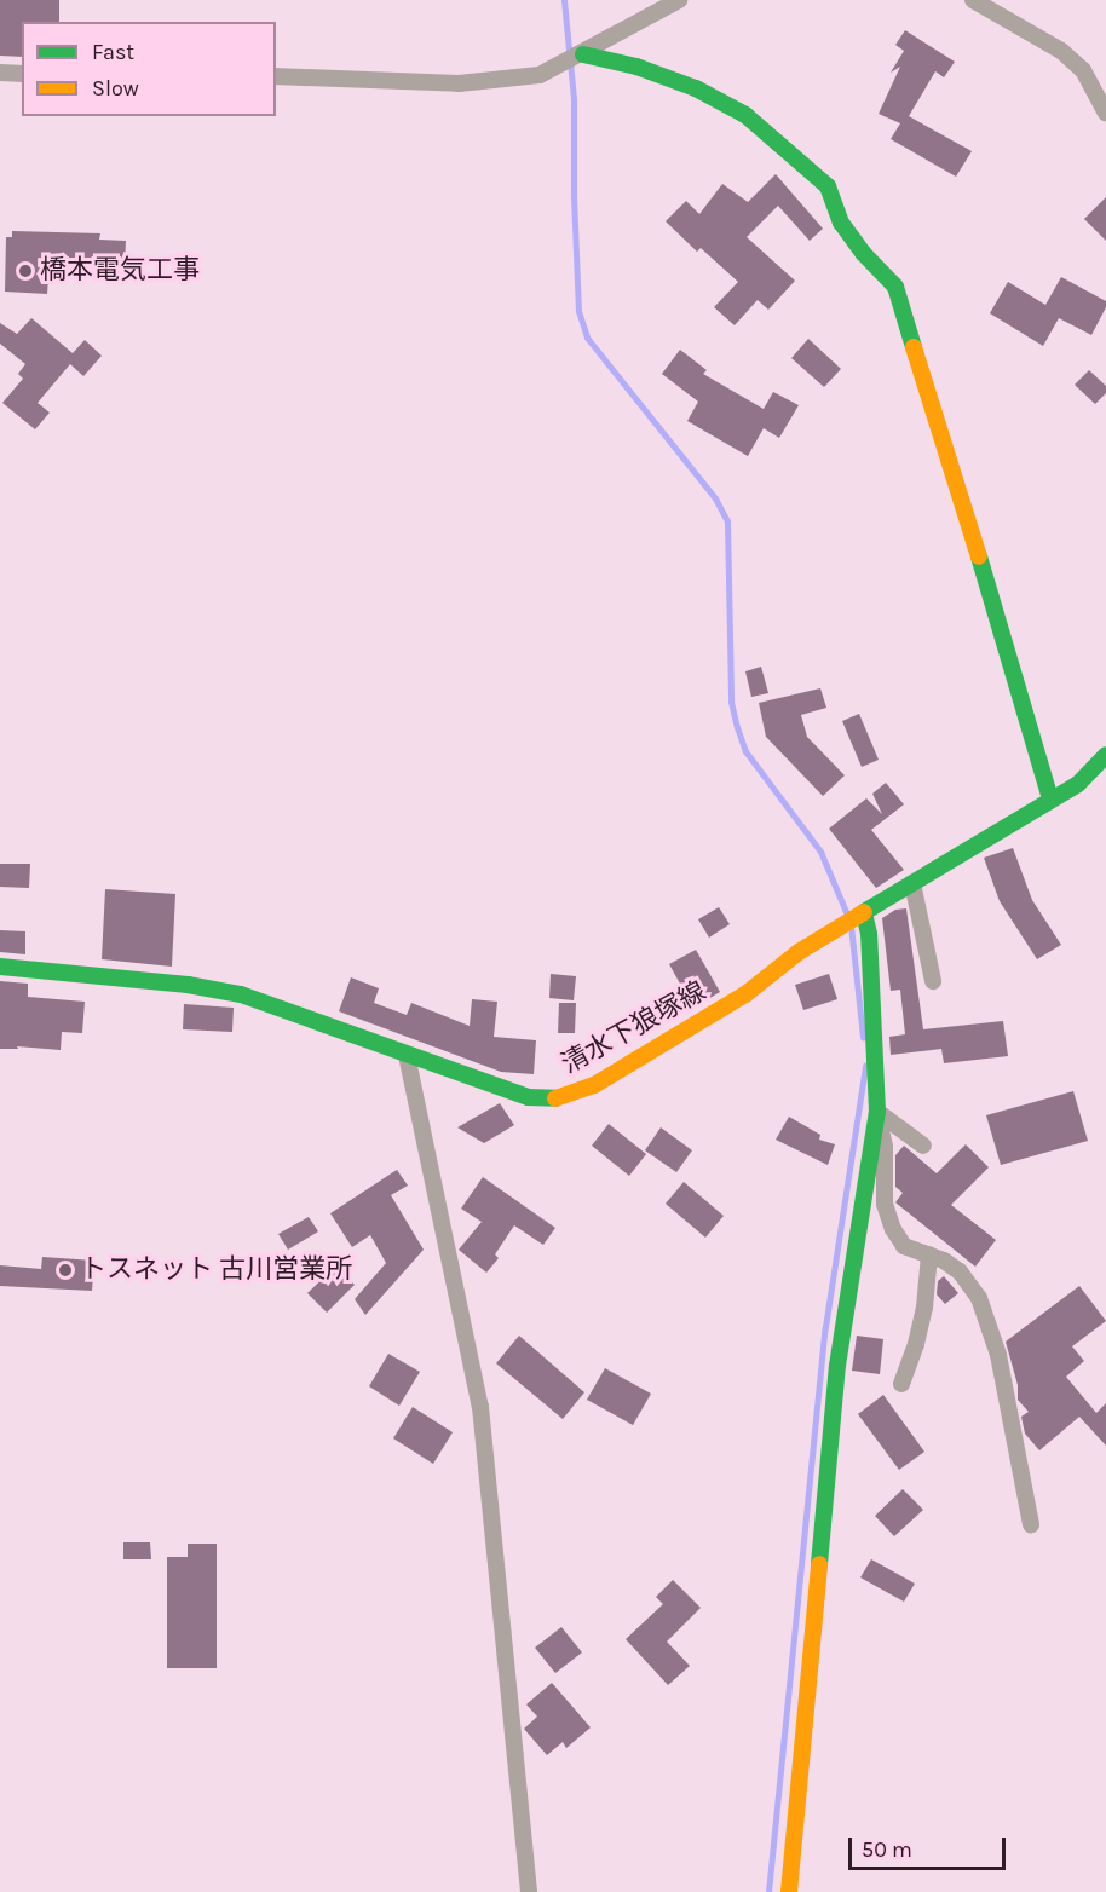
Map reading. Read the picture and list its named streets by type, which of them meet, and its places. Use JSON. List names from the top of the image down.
{
  "streets": {
    "street": ["清水下狼塚線"]
  },
  "places": ["橋本電気工事", "トスネット 古川営業所"],
  "legend": ["Fast", "Slow"],
  "scale_bar": "50 m"
}
